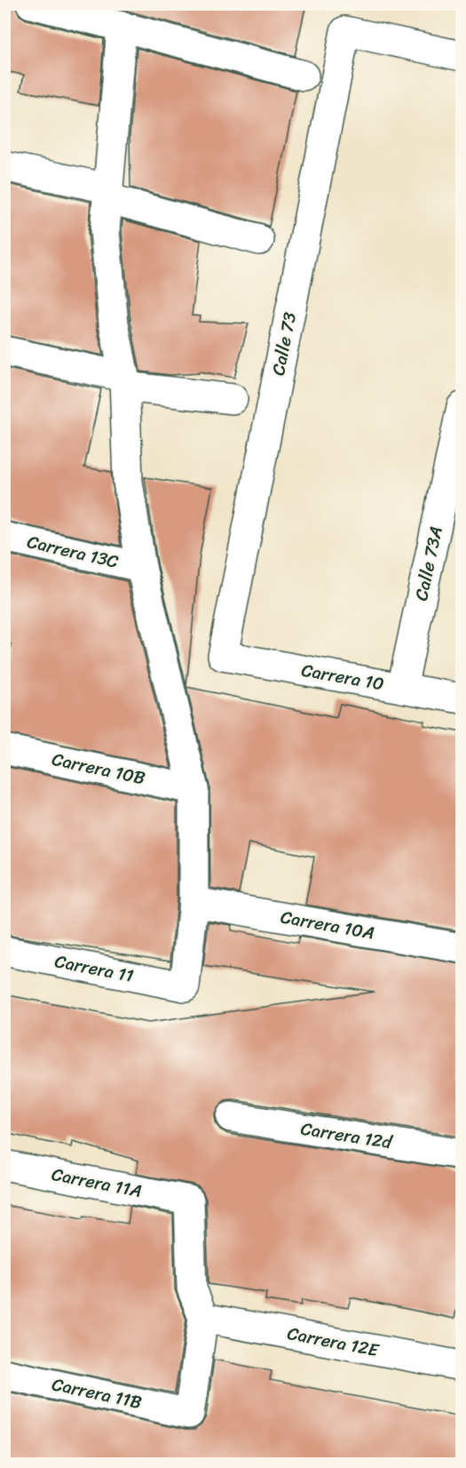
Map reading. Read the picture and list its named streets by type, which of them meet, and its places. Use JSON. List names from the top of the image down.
{
  "streets": {
    "street": [
      "Calle 73",
      "Carrera 13C",
      "Calle 73A",
      "Carrera 10",
      "Carrera 10B",
      "Carrera 10A",
      "Carrera 11",
      "Carrera 12d",
      "Carrera 11A",
      "Carrera 12E",
      "Carrera 11B"
    ]
  },
  "crossings": [
    ["Calle 73", "Carrera 10"],
    ["Calle 73A", "Carrera 10"],
    ["Carrera 10A", "Carrera 11"],
    ["Carrera 11A", "Carrera 12E"],
    ["Carrera 11A", "Carrera 11B"],
    ["Carrera 12E", "Carrera 11B"]
  ]
}
